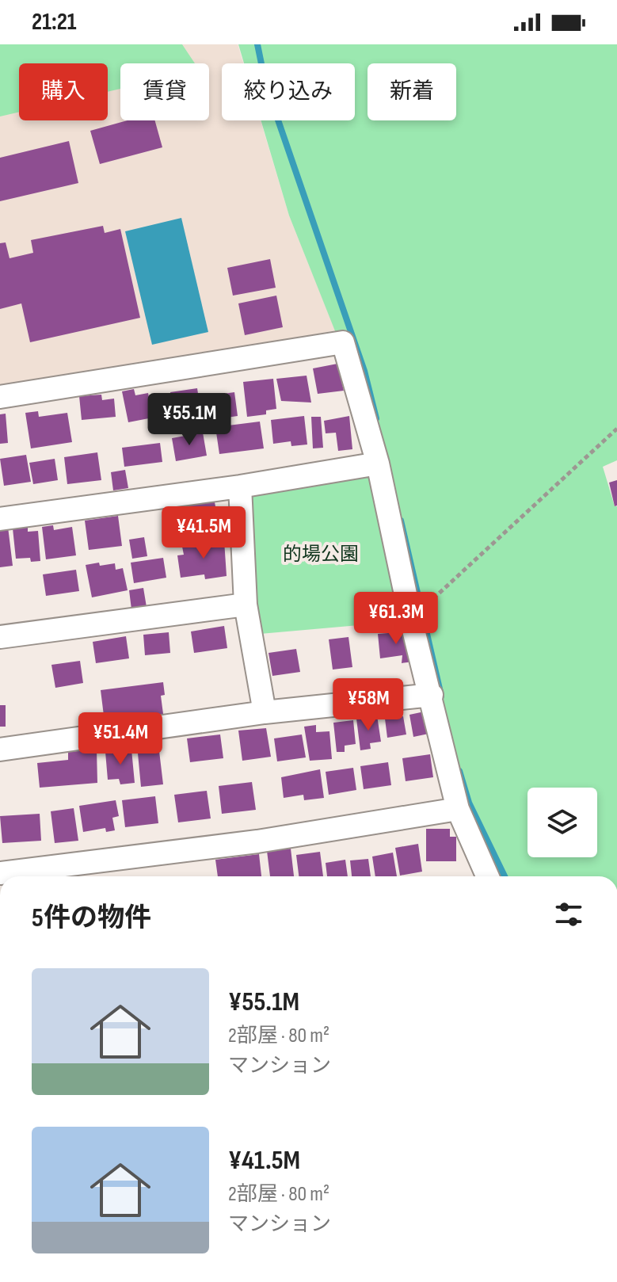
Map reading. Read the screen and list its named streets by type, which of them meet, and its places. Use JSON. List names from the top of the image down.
{
  "parks": ["的場公園"],
  "page": {
    "status": "21:21",
    "chip": [
      "購入",
      "賃貸",
      "絞り込み",
      "新着"
    ],
    "price": [
      "¥55.1M",
      "¥41.5M",
      "¥61.3M",
      "¥58M",
      "¥51.4M"
    ],
    "heading": "5件の物件",
    "list": [
      {
        "name": "¥55.1M",
        "note": "2部屋 · 80 m² · マンション"
      },
      {
        "name": "¥41.5M",
        "note": "2部屋 · 80 m² · マンション"
      }
    ]
  }
}
